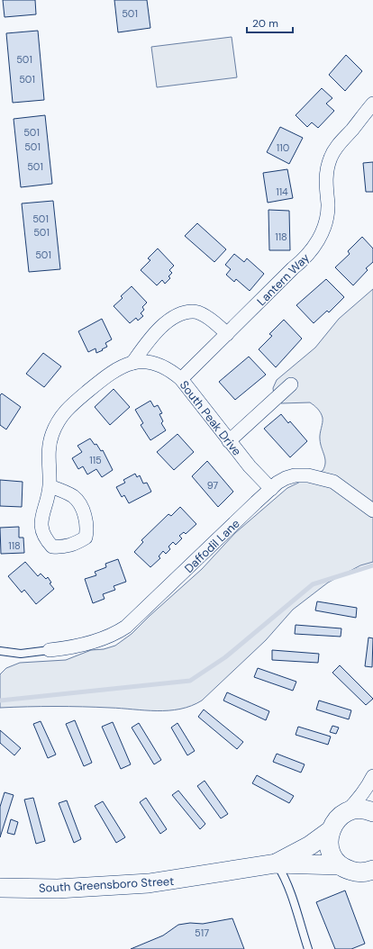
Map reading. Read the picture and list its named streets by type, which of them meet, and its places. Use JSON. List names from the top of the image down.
{
  "streets": {
    "main road": ["South Greensboro Street"],
    "street": ["Lantern Way", "South Peak Drive", "Daffodil Lane"]
  },
  "crossings": [
    ["Lantern Way", "South Peak Drive"],
    ["South Peak Drive", "Daffodil Lane"]
  ],
  "house_numbers": [
    "501",
    "501",
    "501",
    "501",
    "501",
    "110",
    "501",
    "114",
    "501",
    "501",
    "118",
    "501",
    "115",
    "97",
    "118",
    "517"
  ],
  "scale_bar": "20 m"
}
